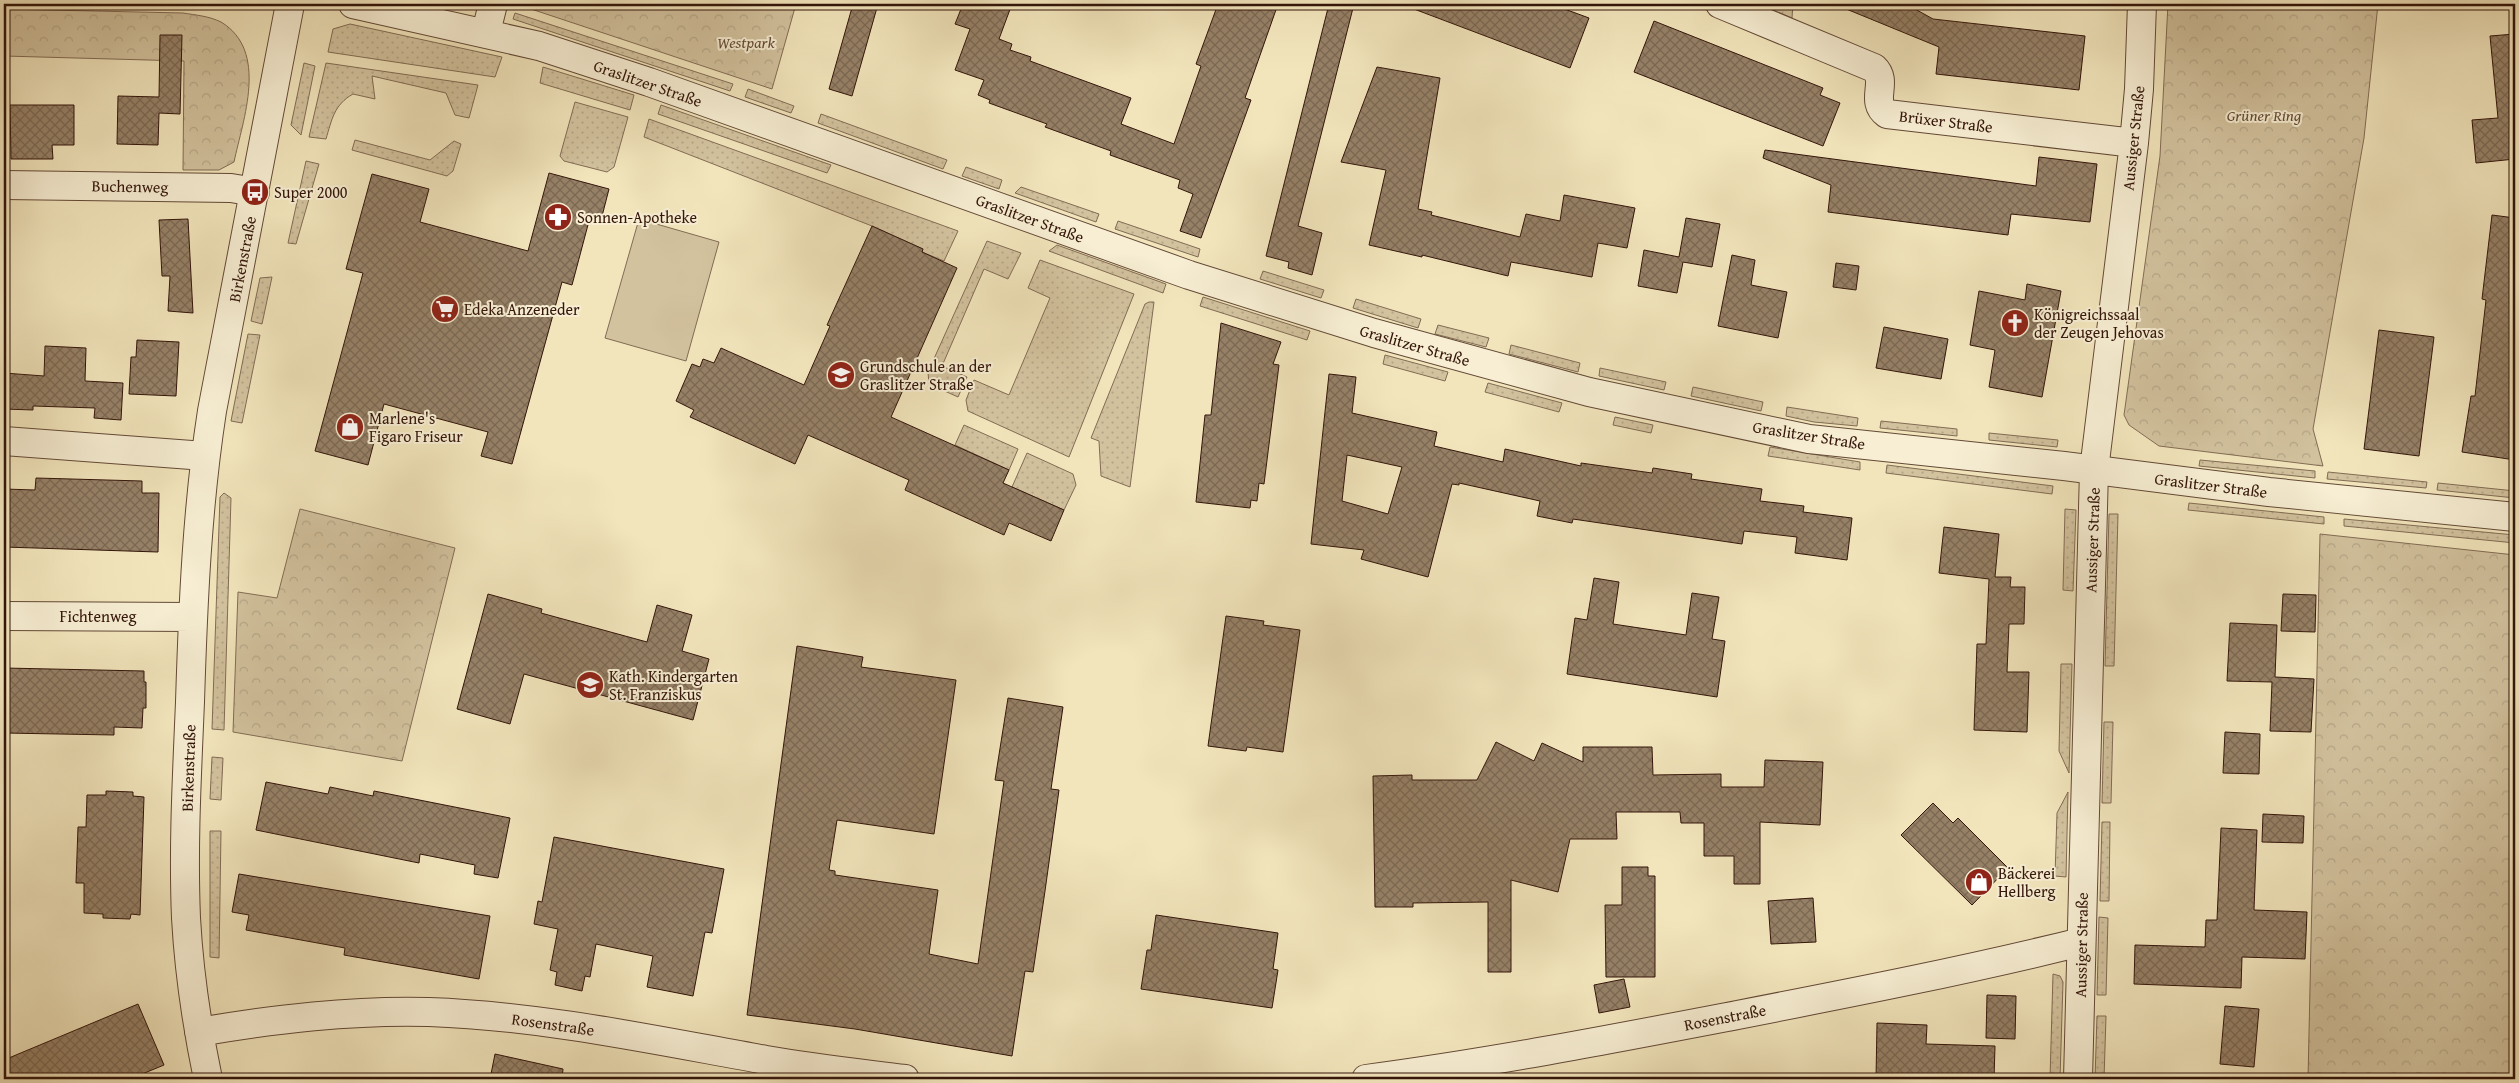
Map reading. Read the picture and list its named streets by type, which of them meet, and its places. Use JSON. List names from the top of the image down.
{
  "streets": {
    "street": [
      "Graslitzer Straße",
      "Brüxer Straße",
      "Aussiger Straße",
      "Buchenweg",
      "Birkenstraße",
      "Fichtenweg",
      "Rosenstraße"
    ]
  },
  "crossings": [
    ["Graslitzer Straße", "Aussiger Straße"],
    ["Brüxer Straße", "Aussiger Straße"],
    ["Aussiger Straße", "Rosenstraße"],
    ["Buchenweg", "Birkenstraße"],
    ["Birkenstraße", "Fichtenweg"],
    ["Birkenstraße", "Rosenstraße"]
  ],
  "parks": ["Westpark", "Grüner Ring"],
  "places": {
    "bus stop": ["Super 2000"],
    "pharmacy": ["Sonnen-Apotheke"],
    "supermarket": ["Edeka Anzeneder"],
    "church": ["Königreichssaal der Zeugen Jehovas"],
    "school or university": ["Grundschule an der Graslitzer Straße", "Kath. Kindergarten St. Franziskus"],
    "shop": ["Marlene's Figaro Friseur", "Bäckerei Hellberg"]
  }
}
